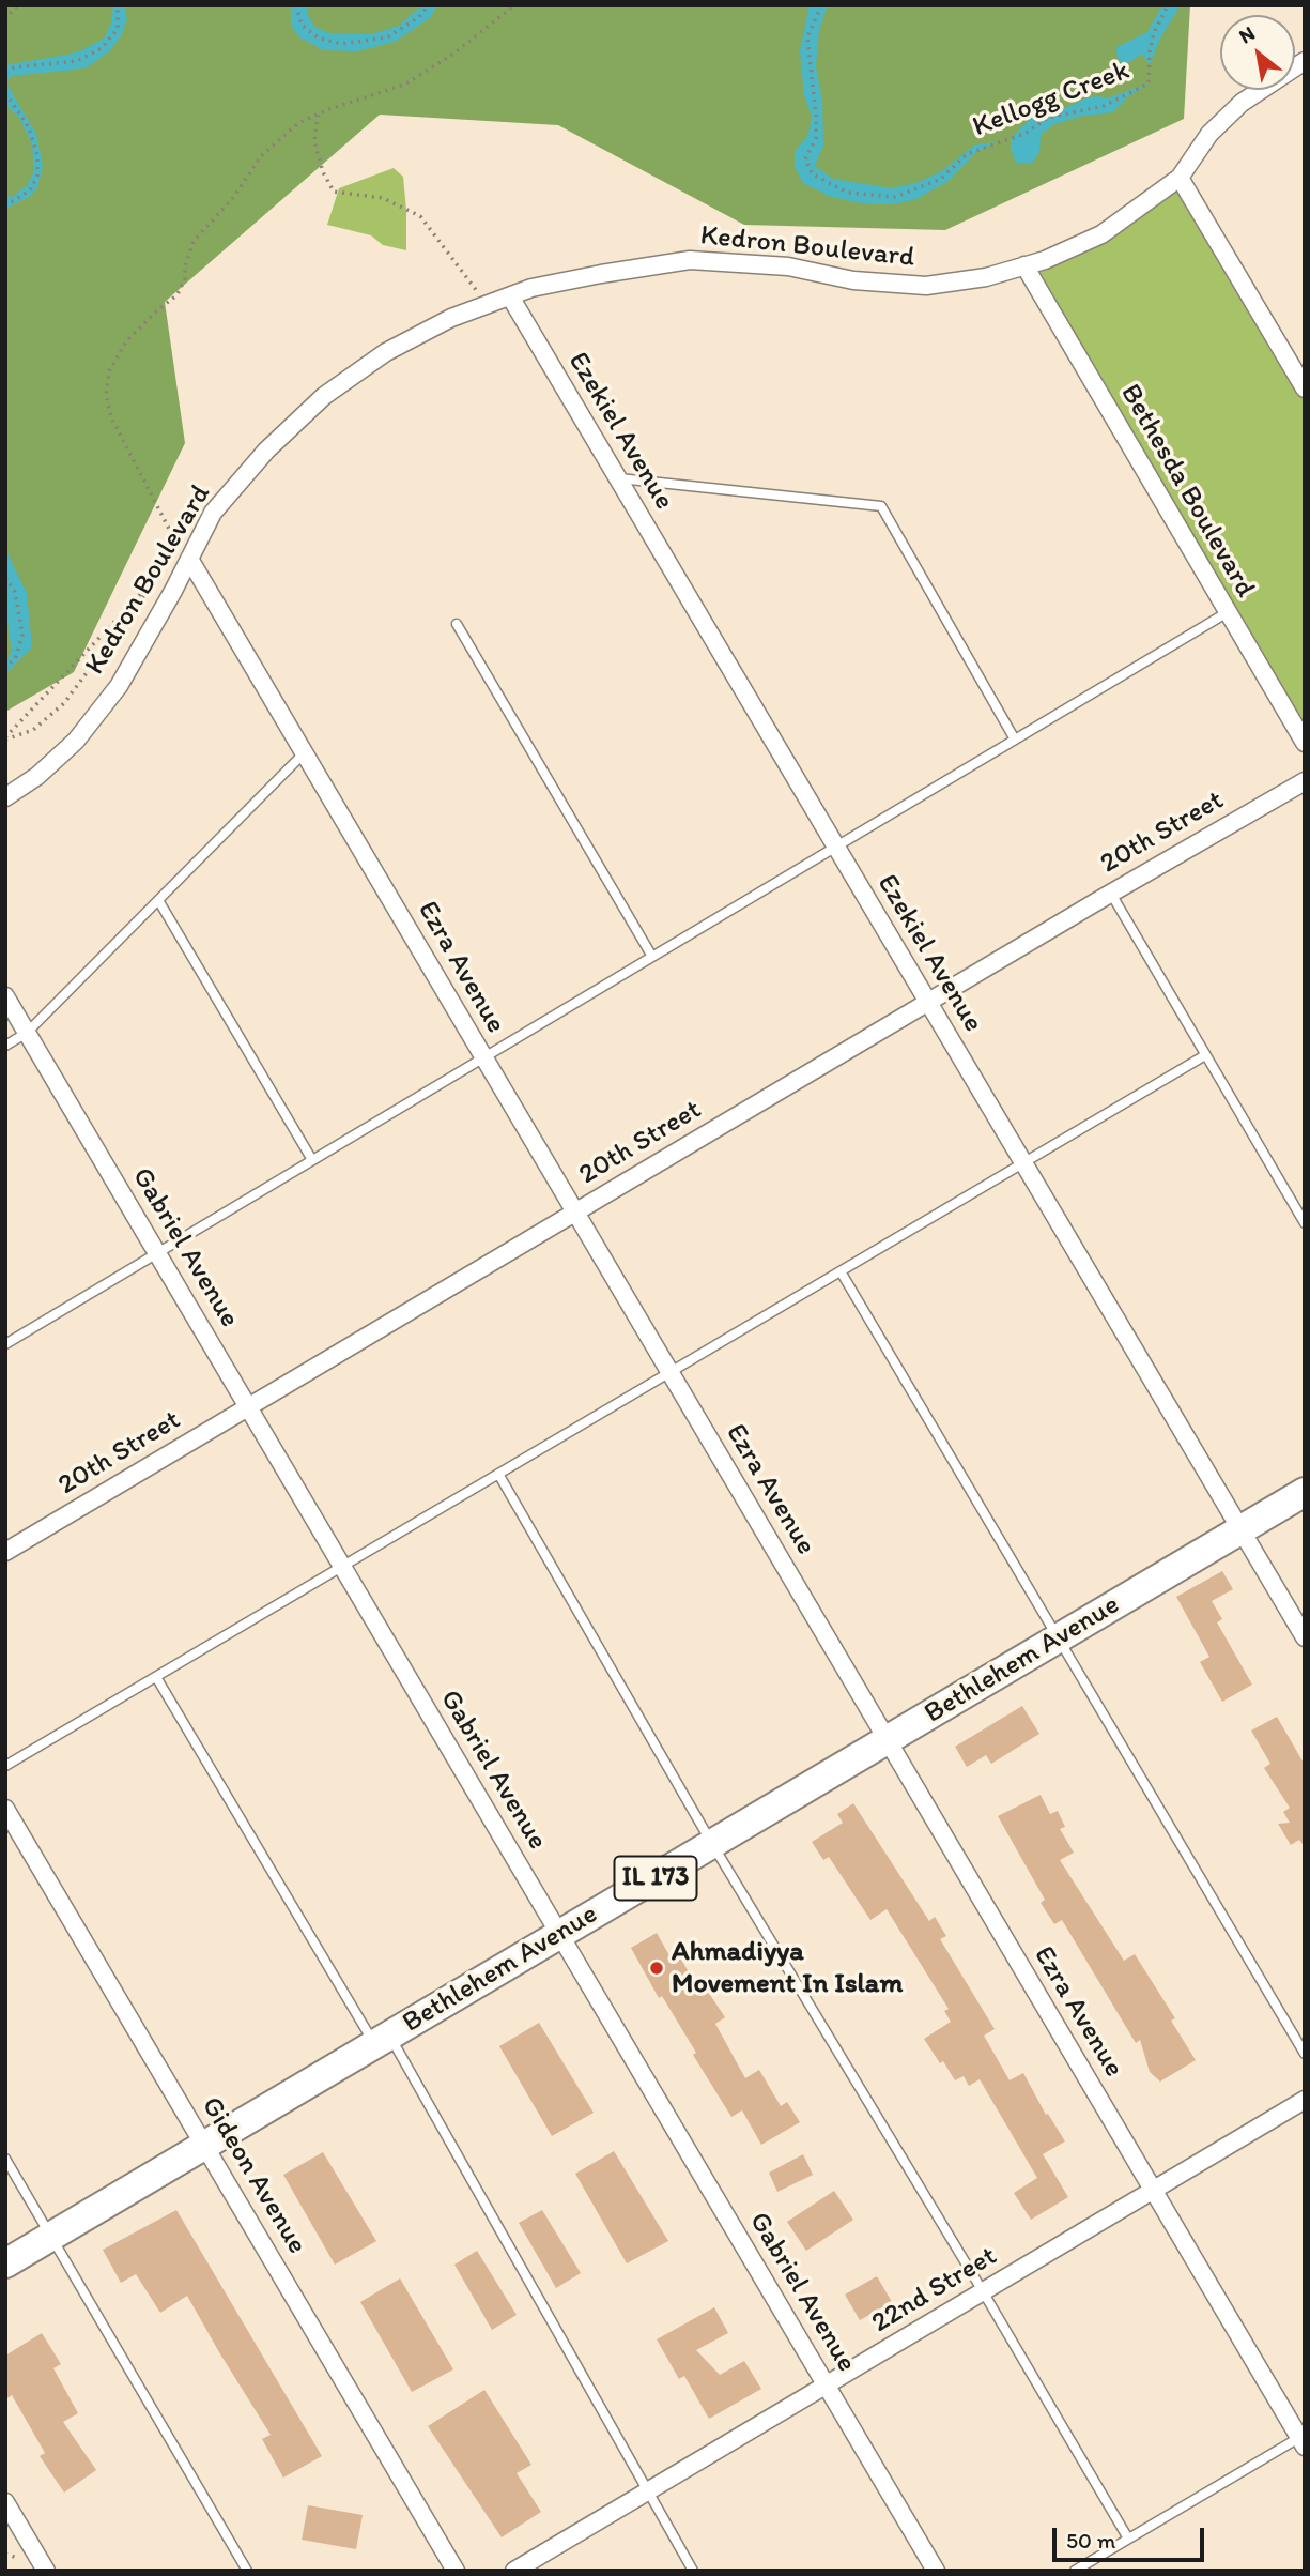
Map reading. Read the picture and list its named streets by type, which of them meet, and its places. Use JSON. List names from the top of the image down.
{
  "streets": {
    "main road": ["Bethlehem Avenue", "IL 173"],
    "street": [
      "Kedron Boulevard",
      "Ezekiel Avenue",
      "Bethesda Boulevard",
      "20th Street",
      "Ezra Avenue",
      "Gabriel Avenue",
      "Gideon Avenue",
      "22nd Street"
    ],
    "path": ["Kellogg Creek"]
  },
  "crossings": [
    ["Kedron Boulevard", "Ezekiel Avenue"],
    ["Kedron Boulevard", "Bethesda Boulevard"],
    ["Kedron Boulevard", "Ezra Avenue"],
    ["Ezekiel Avenue", "20th Street"],
    ["Ezekiel Avenue", "Bethlehem Avenue"],
    ["20th Street", "Ezra Avenue"],
    ["20th Street", "Gabriel Avenue"],
    ["Ezra Avenue", "Bethlehem Avenue"],
    ["Ezra Avenue", "22nd Street"],
    ["Gabriel Avenue", "Bethlehem Avenue"],
    ["Gabriel Avenue", "22nd Street"],
    ["Bethlehem Avenue", "Gideon Avenue"]
  ],
  "places": ["Ahmadiyya Movement In Islam"],
  "scale_bar": "50 m",
  "north": "top left"
}
